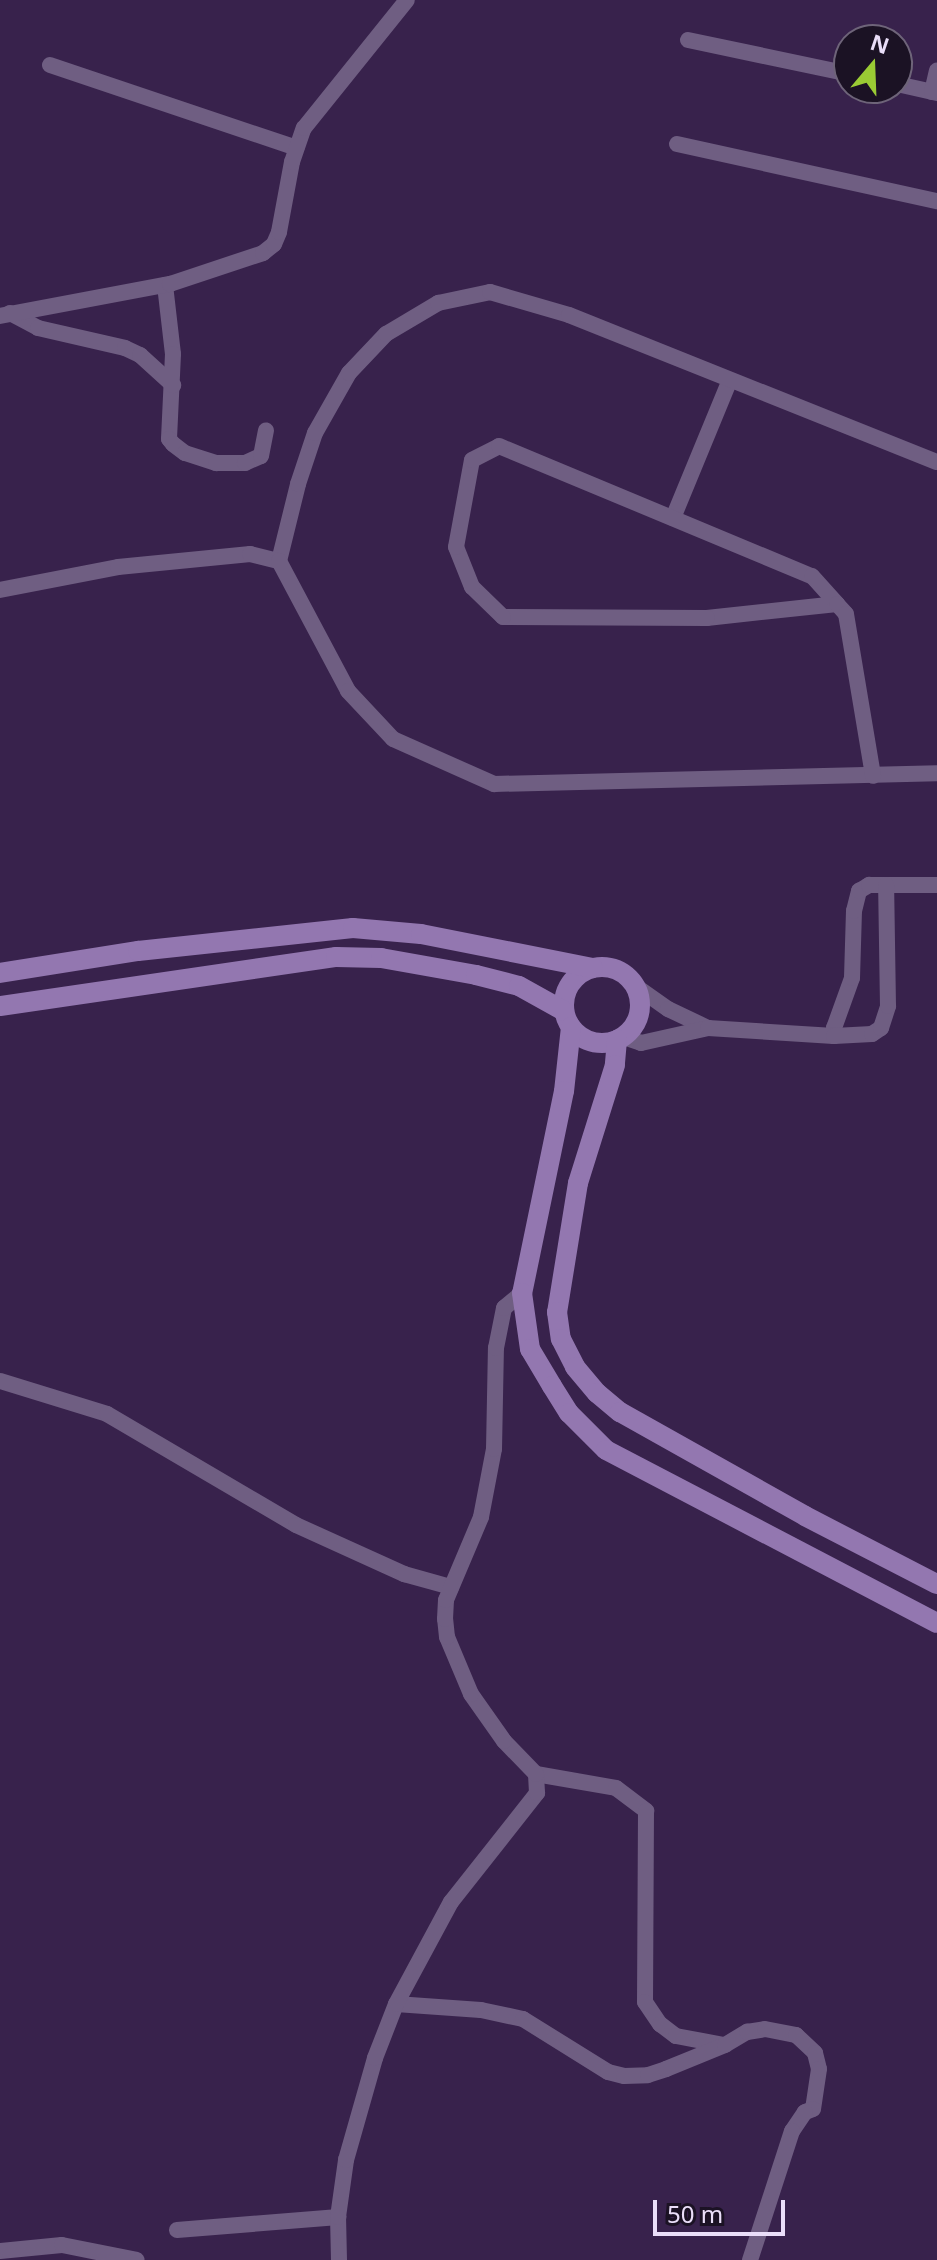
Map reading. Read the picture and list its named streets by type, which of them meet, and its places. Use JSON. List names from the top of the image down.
{
  "scale_bar": "50 m",
  "north": "top"
}
